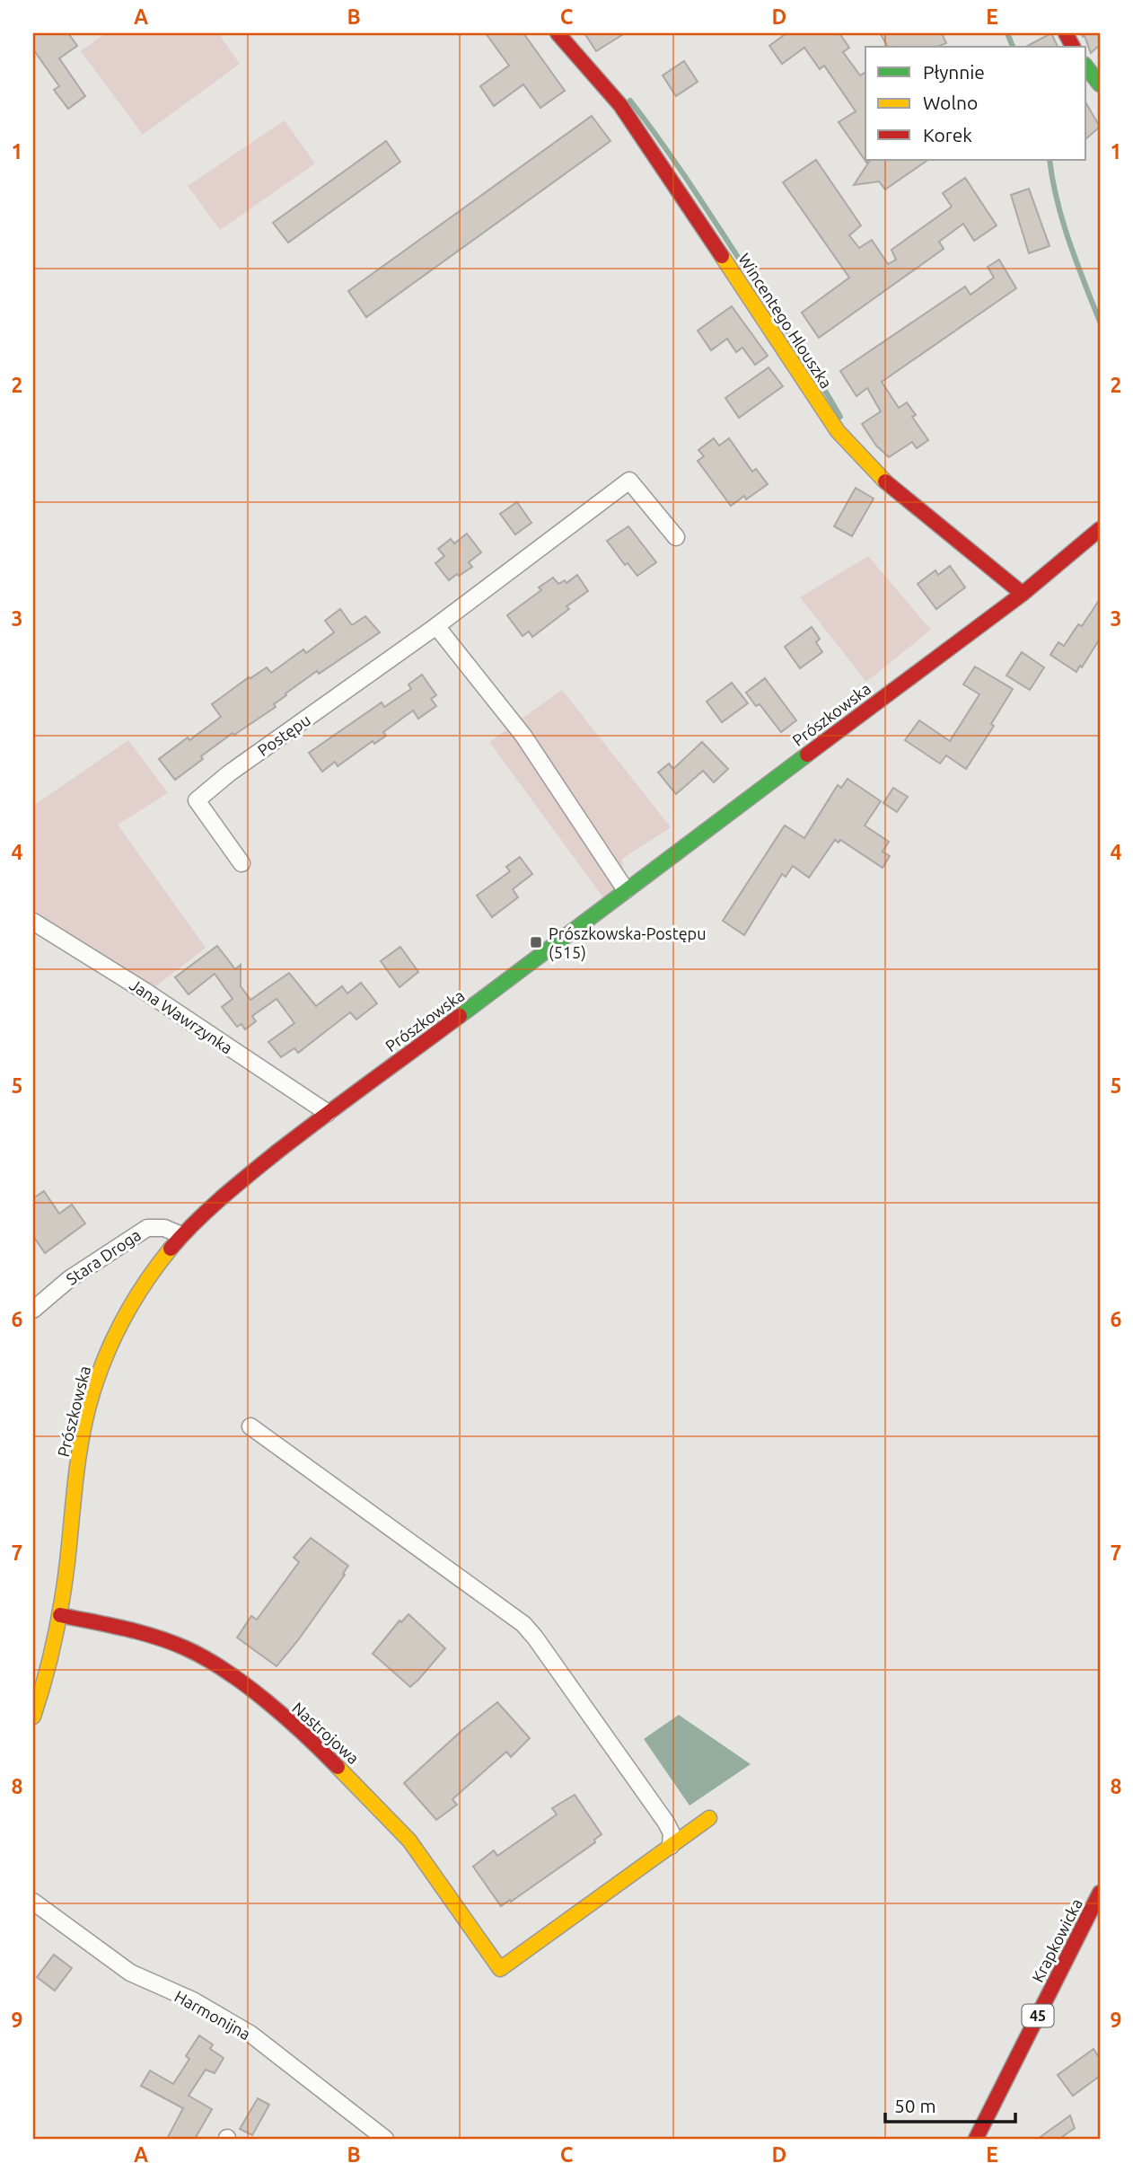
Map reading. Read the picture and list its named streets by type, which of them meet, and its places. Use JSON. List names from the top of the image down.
{
  "streets": {
    "main road": [
      "Wincentego Hlouszka",
      "Prószkowska",
      "Nastrojowa",
      "Krapkowicka",
      "45"
    ],
    "street": [
      "Postępu",
      "Jana Wawrzynka",
      "Stara Droga",
      "Harmonijna"
    ]
  },
  "crossings": [
    ["Wincentego Hlouszka", "Prószkowska"],
    ["Prószkowska", "Jana Wawrzynka"],
    ["Prószkowska", "Stara Droga"],
    ["Prószkowska", "Nastrojowa"]
  ],
  "places": {
    "transit": ["Prószkowska-Postępu (515)"]
  },
  "legend": ["Płynnie", "Wolno", "Korek"],
  "scale_bar": "50 m",
  "grid": {
    "columns": [
      "A",
      "B",
      "C",
      "D",
      "E"
    ],
    "rows": [
      "1",
      "2",
      "3",
      "4",
      "5",
      "6",
      "7",
      "8",
      "9"
    ]
  }
}
